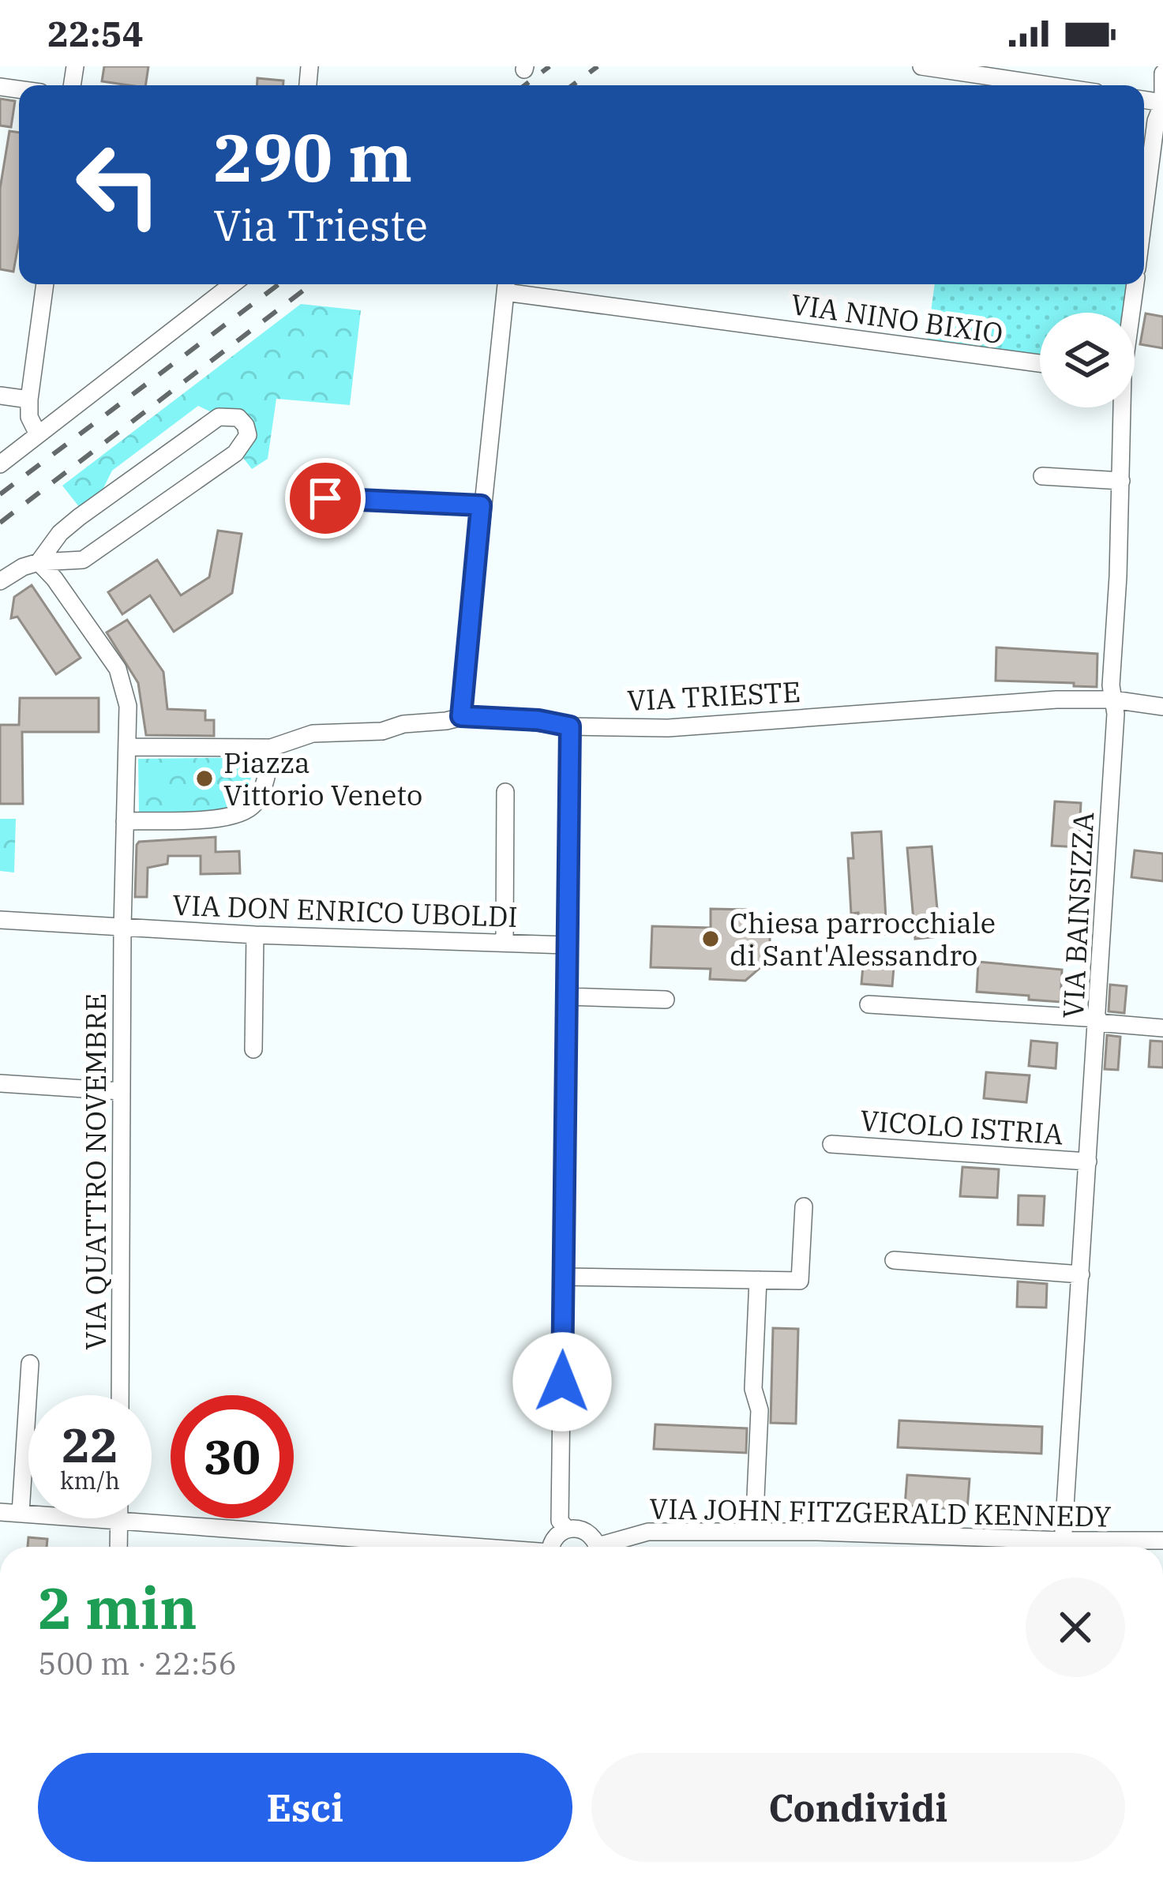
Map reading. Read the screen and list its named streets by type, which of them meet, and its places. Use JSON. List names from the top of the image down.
{
  "streets": {
    "street": [
      "VIA NINO BIXIO",
      "VIA TRIESTE",
      "VIA DON ENRICO UBOLDI",
      "VIA BAINSIZZA",
      "VICOLO ISTRIA",
      "VIA QUATTRO NOVEMBRE",
      "VIA JOHN FITZGERALD KENNEDY"
    ]
  },
  "crossings": [
    ["VIA TRIESTE", "VIA BAINSIZZA"],
    ["VIA DON ENRICO UBOLDI", "VIA QUATTRO NOVEMBRE"],
    ["VIA BAINSIZZA", "VICOLO ISTRIA"]
  ],
  "places": ["Piazza Vittorio Veneto", "Chiesa parrocchiale di Sant'Alessandro"],
  "page": {
    "status": "22:54",
    "turn": ["290 m", "Via Trieste"],
    "speed": "22 km/h",
    "limit": "30",
    "heading": ["2 min", "500 m · 22:56"],
    "buttons": ["Esci", "Condividi"]
  }
}
